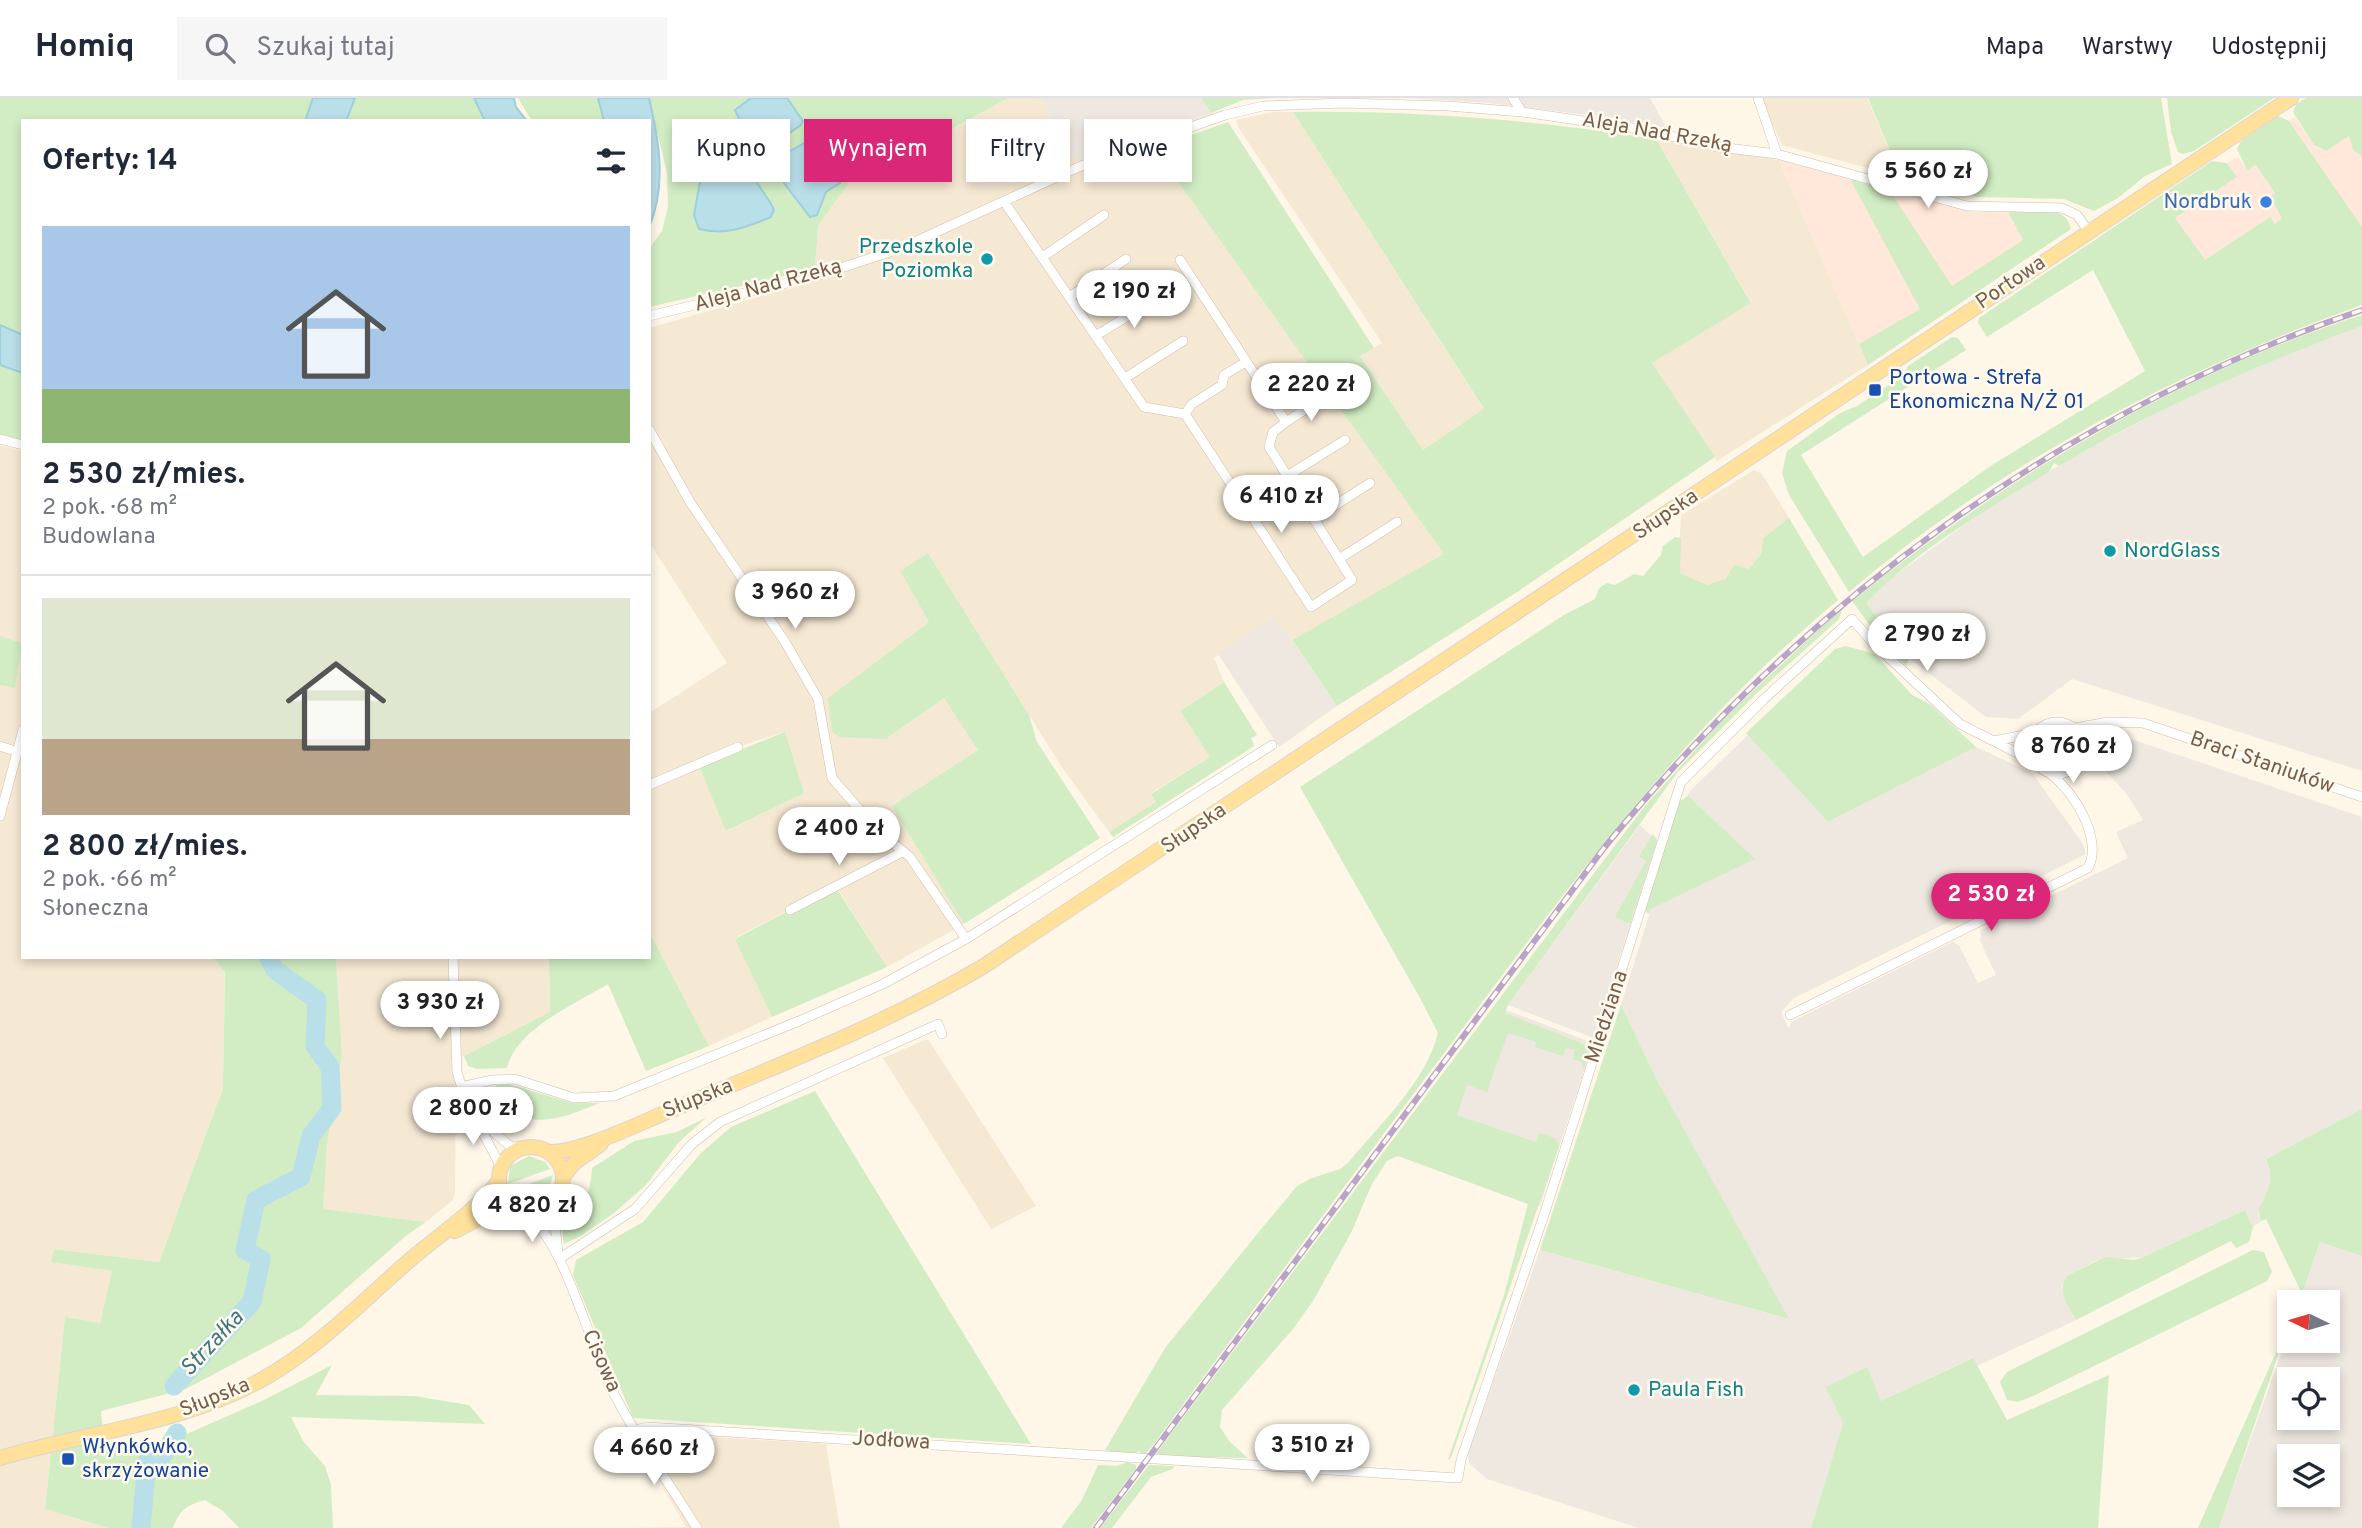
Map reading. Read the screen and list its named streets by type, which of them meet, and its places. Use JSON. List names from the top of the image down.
{
  "streets": {
    "main road": ["Portowa", "Słupska"],
    "street": [
      "Aleja Nad Rzeką",
      "Braci Staniuków",
      "Miedziana",
      "Cisowa",
      "Jodłowa"
    ]
  },
  "crossings": [
    ["Aleja Nad Rzeką", "Portowa"],
    ["Portowa", "Słupska"],
    ["Słupska", "Cisowa"],
    ["Miedziana", "Jodłowa"],
    ["Cisowa", "Jodłowa"]
  ],
  "water": ["Strzałka"],
  "places": {
    "other": [
      "Nordbruk",
      "Przedszkole Poziomka",
      "NordGlass",
      "Paula Fish"
    ],
    "transit": ["Portowa - Strefa Ekonomiczna N/Ż 01", "Włynkówko, skrzyżowanie"]
  },
  "north": "left",
  "page": {
    "header": "Homiq",
    "search": "Szukaj tutaj",
    "nav": ["Mapa", "Warstwy", "Udostępnij"],
    "chip": [
      "Kupno",
      "Wynajem",
      "Filtry",
      "Nowe"
    ],
    "heading": "Oferty: 14",
    "price": [
      "5 560 zł",
      "2 190 zł",
      "2 220 zł",
      "6 410 zł",
      "3 960 zł",
      "2 790 zł",
      "8 760 zł",
      "2 400 zł",
      "2 530 zł",
      "3 930 zł",
      "2 800 zł",
      "4 820 zł",
      "3 510 zł",
      "4 660 zł"
    ],
    "list": [
      {
        "name": "2 530 zł/mies.",
        "note": "2 pok. · 68 m² · Budowlana"
      },
      {
        "name": "2 800 zł/mies.",
        "note": "2 pok. · 66 m² · Słoneczna"
      }
    ]
  }
}
